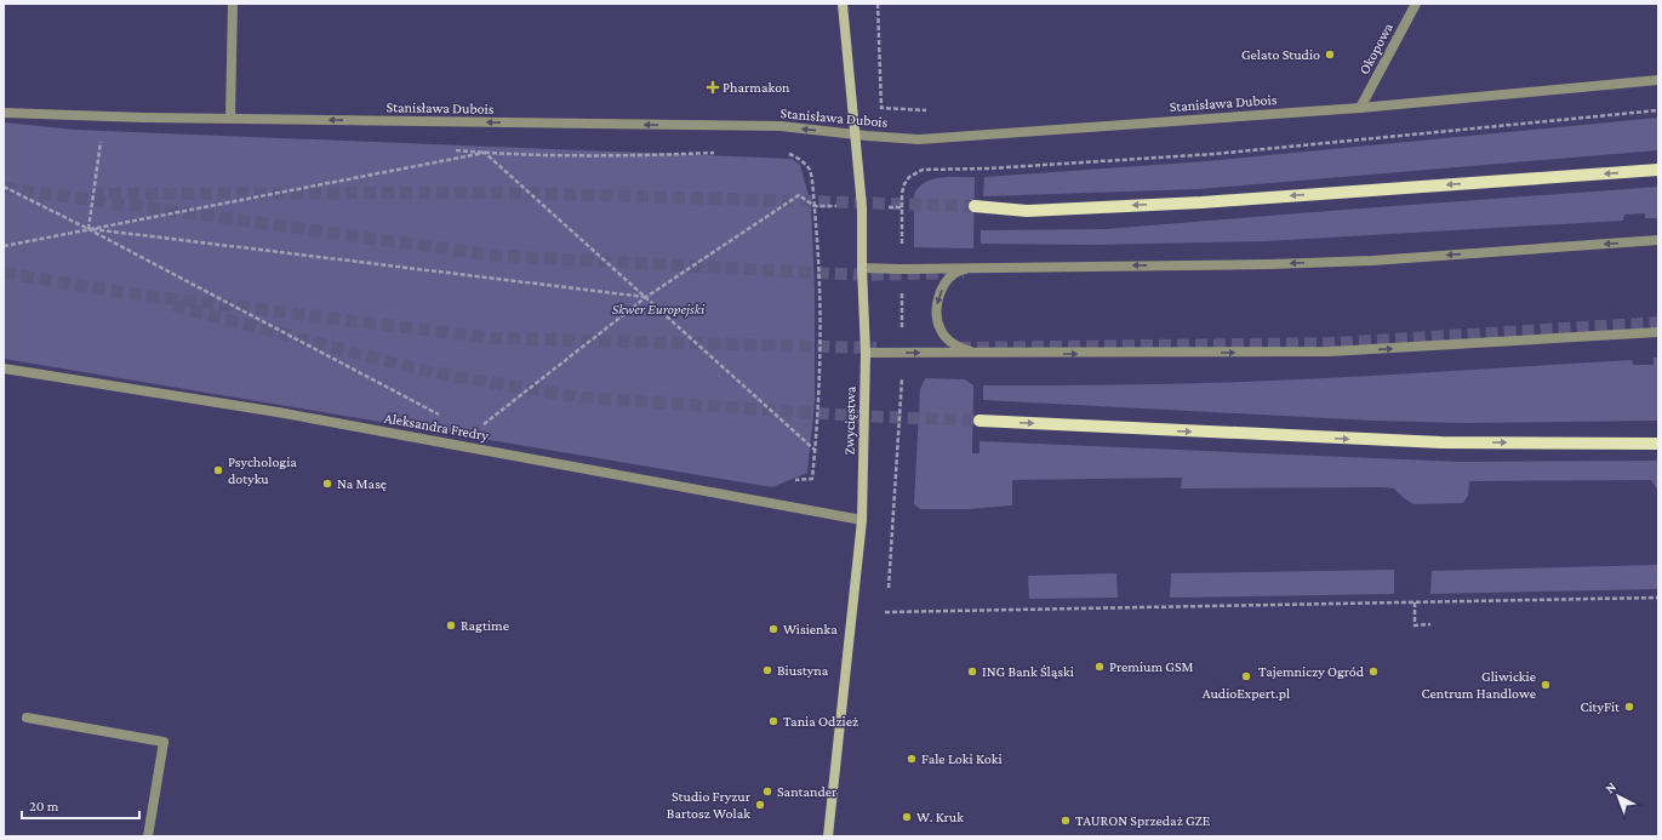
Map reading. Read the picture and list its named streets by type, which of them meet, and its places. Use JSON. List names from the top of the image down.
{
  "streets": {
    "street": [
      "Okopowa",
      "Stanisława Dubois",
      "Zwycięstwa",
      "Aleksandra Fredry"
    ]
  },
  "crossings": [
    ["Okopowa", "Stanisława Dubois"],
    ["Stanisława Dubois", "Zwycięstwa"],
    ["Zwycięstwa", "Aleksandra Fredry"]
  ],
  "one_way": ["Stanisława Dubois"],
  "parks": ["Skwer Europejski"],
  "places": {
    "other": [
      "Gelato Studio",
      "Psychologia dotyku",
      "Na Masę",
      "Ragtime",
      "Wisienka",
      "Premium GSM",
      "Biustyna",
      "ING Bank Śląski",
      "Tajemniczy Ogród",
      "AudioExpert.pl",
      "Gliwickie Centrum Handlowe",
      "CityFit",
      "Tania Odzież",
      "Fale Loki Koki",
      "Santander",
      "Studio Fryzur Bartosz Wolak",
      "W. Kruk",
      "TAURON Sprzedaż GZE"
    ],
    "health": ["Pharmakon"]
  },
  "scale_bar": "20 m",
  "north": "top left"
}
